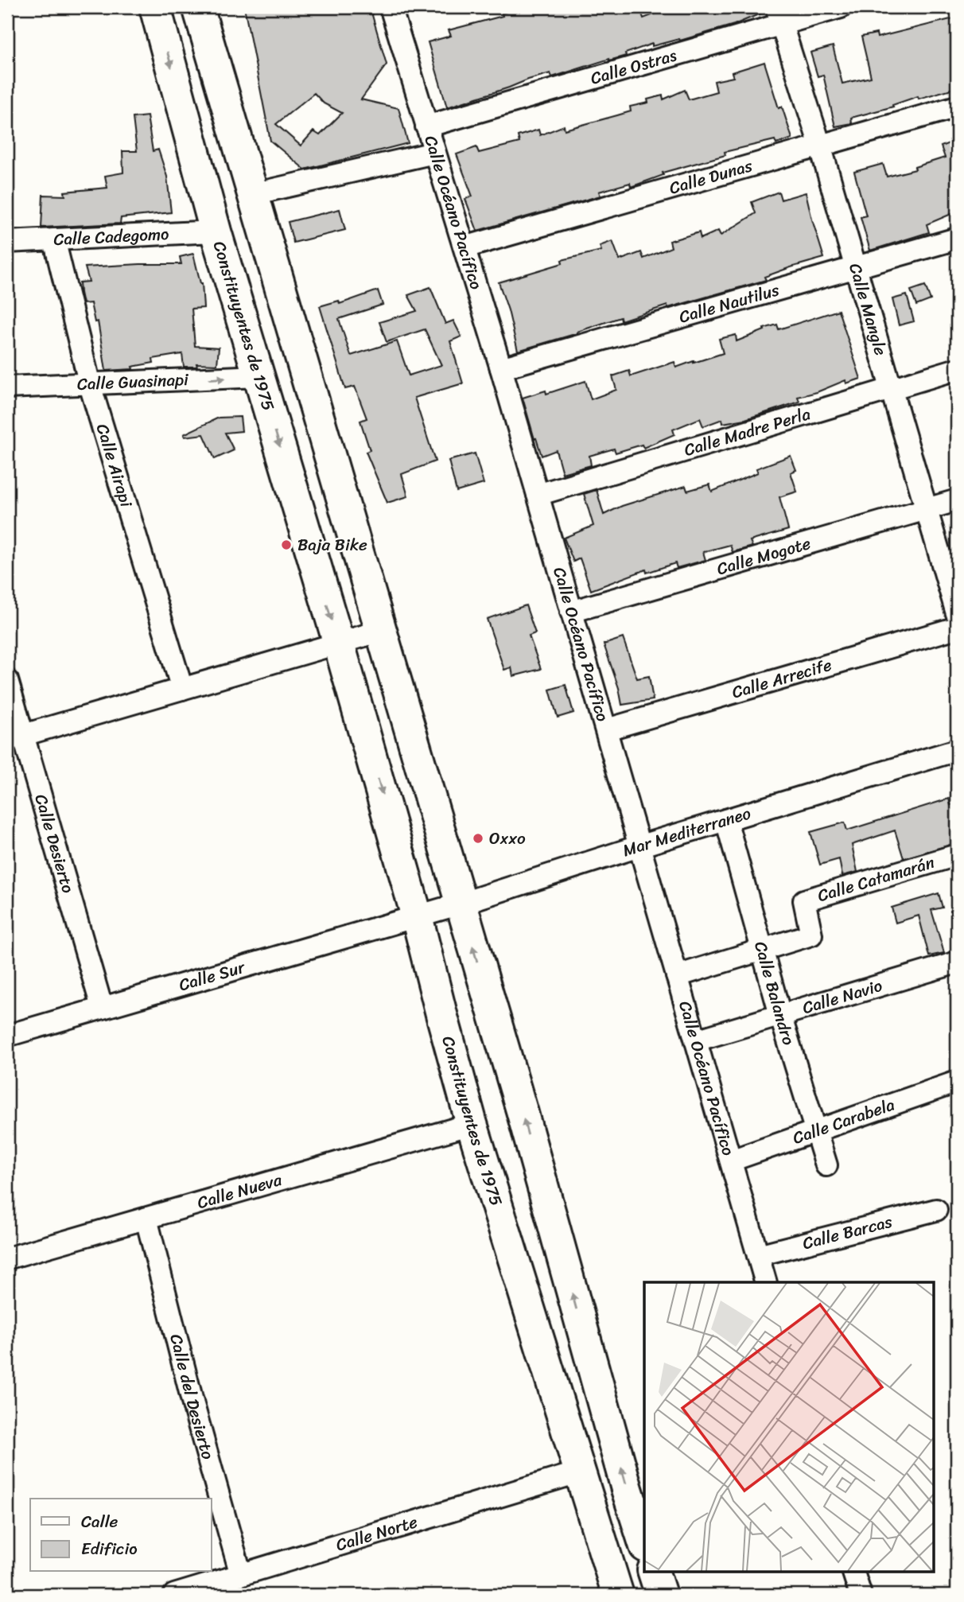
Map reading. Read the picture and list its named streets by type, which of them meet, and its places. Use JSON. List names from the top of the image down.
{
  "streets": {
    "main road": ["Constituyentes de 1975"],
    "street": [
      "Calle Ostras",
      "Calle Dunas",
      "Calle Océano Pacífico",
      "Calle Cadegomo",
      "Calle Nautilus",
      "Calle Mangle",
      "Calle Guasinapi",
      "Calle Madre Perla",
      "Calle Airapi",
      "Calle Mogote",
      "Calle Arrecife",
      "Mar Mediterraneo",
      "Calle Desierto",
      "Calle Catamarán",
      "Calle Sur",
      "Calle Balandro",
      "Calle Navio",
      "Calle Carabela",
      "Calle Nueva",
      "Calle Barcas",
      "Calle del Desierto",
      "Calle Norte"
    ]
  },
  "crossings": [
    ["Calle Ostras", "Calle Océano Pacífico"],
    ["Calle Ostras", "Calle Mangle"],
    ["Calle Dunas", "Calle Océano Pacífico"],
    ["Calle Dunas", "Calle Mangle"],
    ["Calle Océano Pacífico", "Calle Nautilus"],
    ["Calle Océano Pacífico", "Calle Madre Perla"],
    ["Calle Océano Pacífico", "Calle Mogote"],
    ["Calle Océano Pacífico", "Calle Arrecife"],
    ["Calle Océano Pacífico", "Mar Mediterraneo"],
    ["Calle Océano Pacífico", "Calle Catamarán"],
    ["Calle Océano Pacífico", "Calle Navio"],
    ["Calle Océano Pacífico", "Calle Carabela"],
    ["Calle Océano Pacífico", "Calle Barcas"],
    ["Calle Cadegomo", "Constituyentes de 1975"],
    ["Calle Cadegomo", "Calle Airapi"],
    ["Calle Nautilus", "Calle Mangle"],
    ["Calle Mangle", "Calle Madre Perla"],
    ["Calle Mangle", "Calle Mogote"],
    ["Constituyentes de 1975", "Calle Guasinapi"],
    ["Constituyentes de 1975", "Mar Mediterraneo"],
    ["Constituyentes de 1975", "Calle Sur"],
    ["Constituyentes de 1975", "Calle Nueva"],
    ["Constituyentes de 1975", "Calle Norte"],
    ["Calle Guasinapi", "Calle Airapi"],
    ["Mar Mediterraneo", "Calle Sur"],
    ["Mar Mediterraneo", "Calle Balandro"],
    ["Calle Desierto", "Calle Sur"],
    ["Calle Catamarán", "Calle Balandro"],
    ["Calle Balandro", "Calle Navio"],
    ["Calle Balandro", "Calle Carabela"],
    ["Calle Nueva", "Calle del Desierto"],
    ["Calle del Desierto", "Calle Norte"]
  ],
  "one_way": ["Calle Guasinapi"],
  "places": ["Baja Bike", "Oxxo"],
  "legend": ["Calle", "Edificio"]
}
